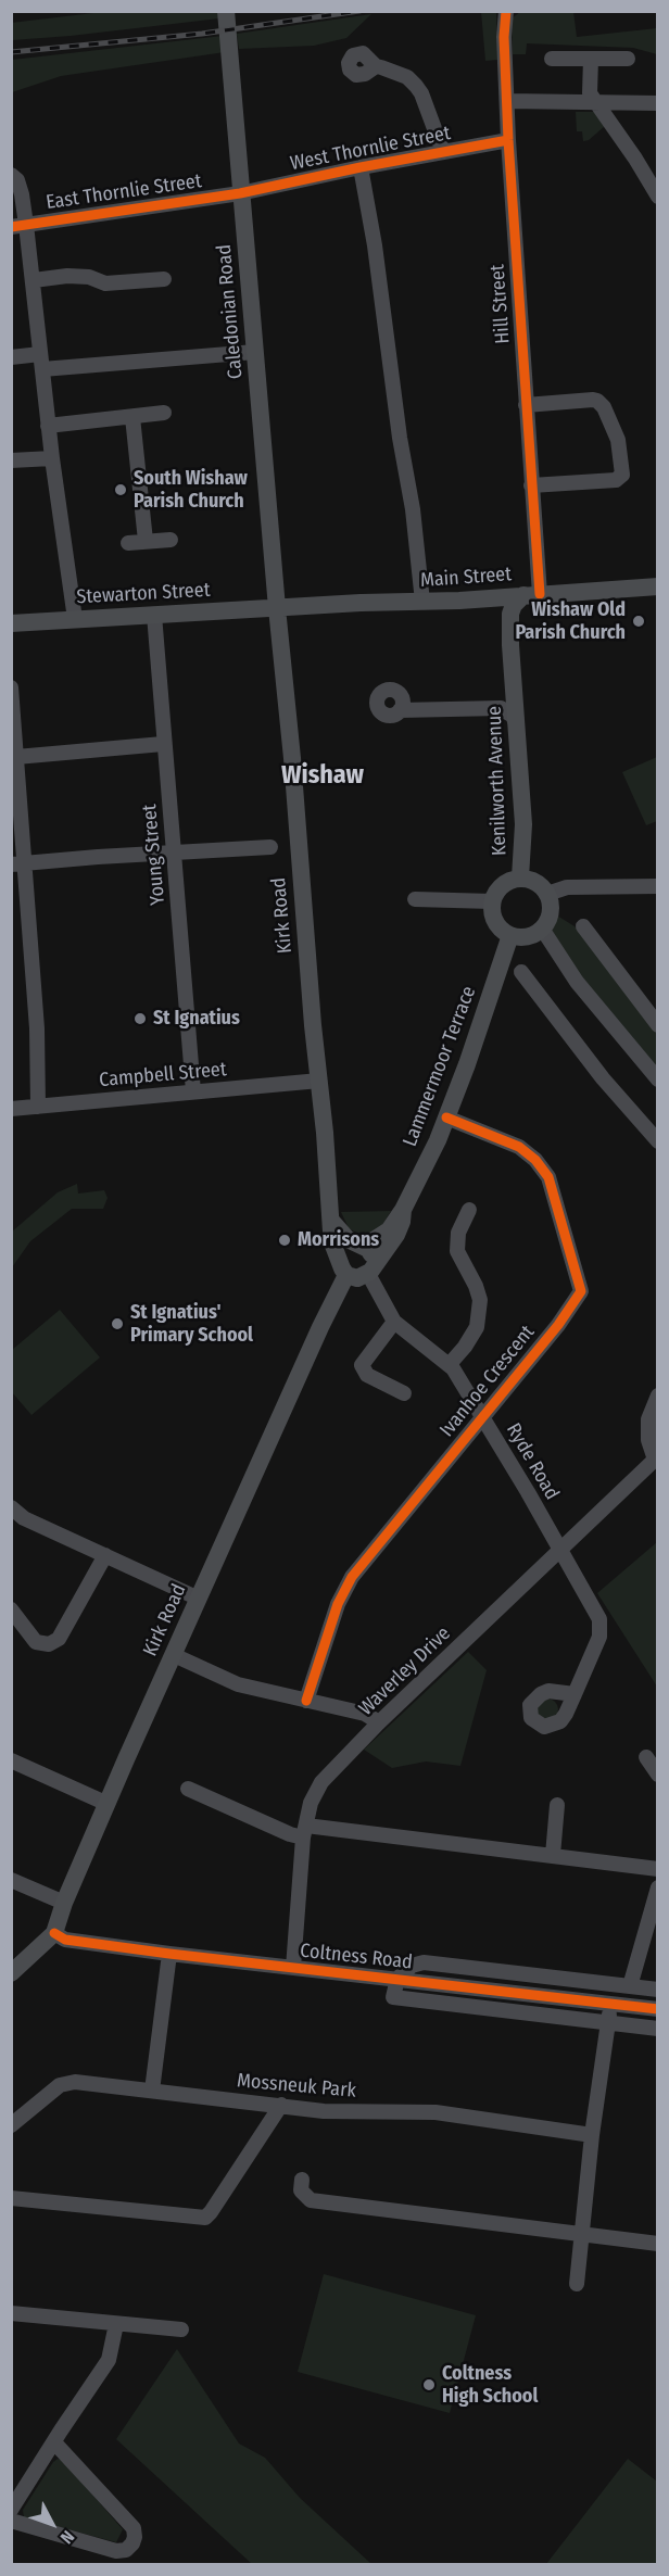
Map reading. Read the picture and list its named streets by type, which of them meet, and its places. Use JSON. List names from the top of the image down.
{
  "streets": {
    "main road": [
      "Caledonian Road",
      "Main Street",
      "Stewarton Street",
      "Kenilworth Avenue",
      "Kirk Road",
      "Lammermoor Terrace"
    ],
    "street": [
      "West Thornlie Street",
      "East Thornlie Street",
      "Hill Street",
      "Young Street",
      "Campbell Street",
      "Ivanhoe Crescent",
      "Ryde Road",
      "Waverley Drive",
      "Coltness Road",
      "Mossneuk Park"
    ]
  },
  "crossings": [
    ["West Thornlie Street", "East Thornlie Street"],
    ["West Thornlie Street", "Hill Street"],
    ["West Thornlie Street", "Caledonian Road"],
    ["East Thornlie Street", "Caledonian Road"],
    ["Hill Street", "Main Street"],
    ["Hill Street", "Kenilworth Avenue"],
    ["Caledonian Road", "Main Street"],
    ["Caledonian Road", "Stewarton Street"],
    ["Caledonian Road", "Kirk Road"],
    ["Main Street", "Stewarton Street"],
    ["Main Street", "Kenilworth Avenue"],
    ["Main Street", "Kirk Road"],
    ["Stewarton Street", "Young Street"],
    ["Stewarton Street", "Kirk Road"],
    ["Kenilworth Avenue", "Lammermoor Terrace"],
    ["Young Street", "Campbell Street"],
    ["Kirk Road", "Lammermoor Terrace"],
    ["Kirk Road", "Campbell Street"],
    ["Kirk Road", "Ryde Road"],
    ["Kirk Road", "Coltness Road"],
    ["Lammermoor Terrace", "Ivanhoe Crescent"],
    ["Lammermoor Terrace", "Ryde Road"],
    ["Ivanhoe Crescent", "Ryde Road"],
    ["Ryde Road", "Waverley Drive"],
    ["Waverley Drive", "Coltness Road"]
  ],
  "districts": ["Wishaw"],
  "places": [
    "South Wishaw Parish Church",
    "Wishaw Old Parish Church",
    "St Ignatius",
    "Morrisons",
    "St Ignatius' Primary School",
    "Coltness High School"
  ],
  "north": "bottom right"
}
